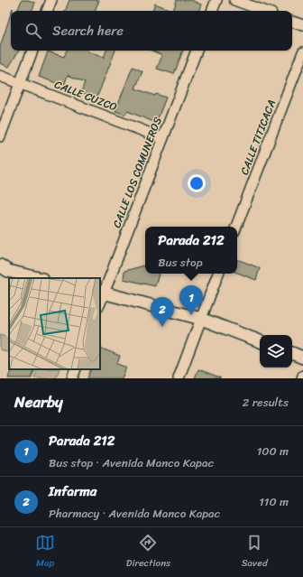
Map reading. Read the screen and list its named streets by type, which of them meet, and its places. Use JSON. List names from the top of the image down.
{
  "streets": {
    "street": ["CALLE CUZCO", "CALLE TITICACA", "CALLE LOS COMUNEROS"]
  },
  "crossings": [
    ["CALLE CUZCO", "CALLE LOS COMUNEROS"]
  ],
  "page": {
    "search": "Search here",
    "popup": ["Parada 212", "Bus stop"],
    "pins": ["1", "2"],
    "heading": ["Nearby", "2 results"],
    "list": [
      {
        "mark": "1",
        "name": "Parada 212",
        "note": "Bus stop · Avenida Manco Kapac",
        "value": "100 m"
      },
      {
        "mark": "2",
        "name": "Infarma",
        "note": "Pharmacy · Avenida Manco Kapac",
        "value": "110 m"
      }
    ],
    "nav": ["Map", "Directions", "Saved"]
  }
}
